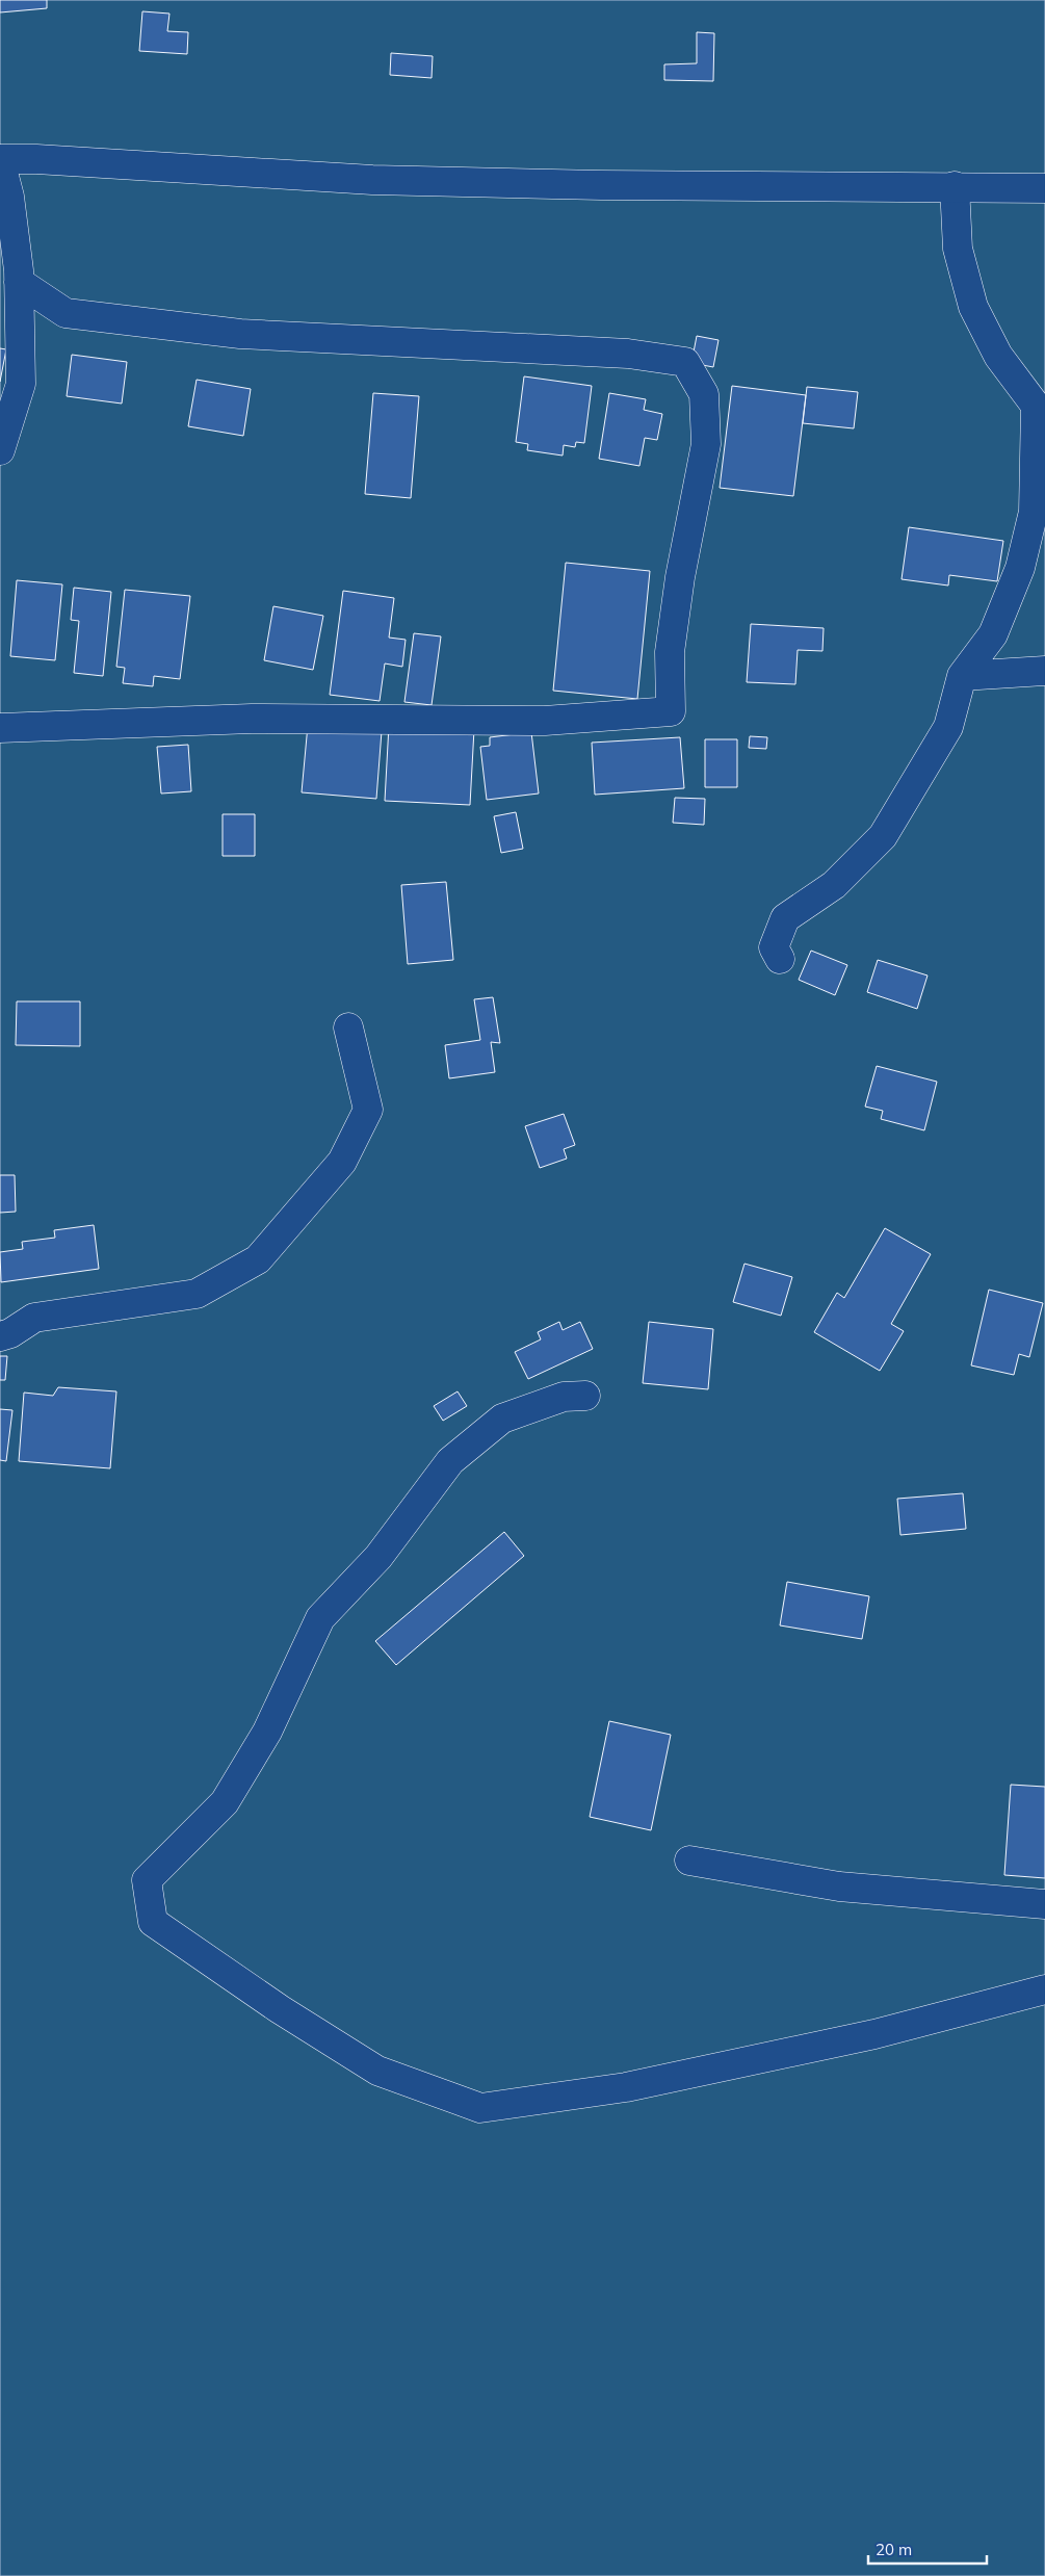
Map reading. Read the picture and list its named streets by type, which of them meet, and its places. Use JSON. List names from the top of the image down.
{
  "scale_bar": "20 m"
}
